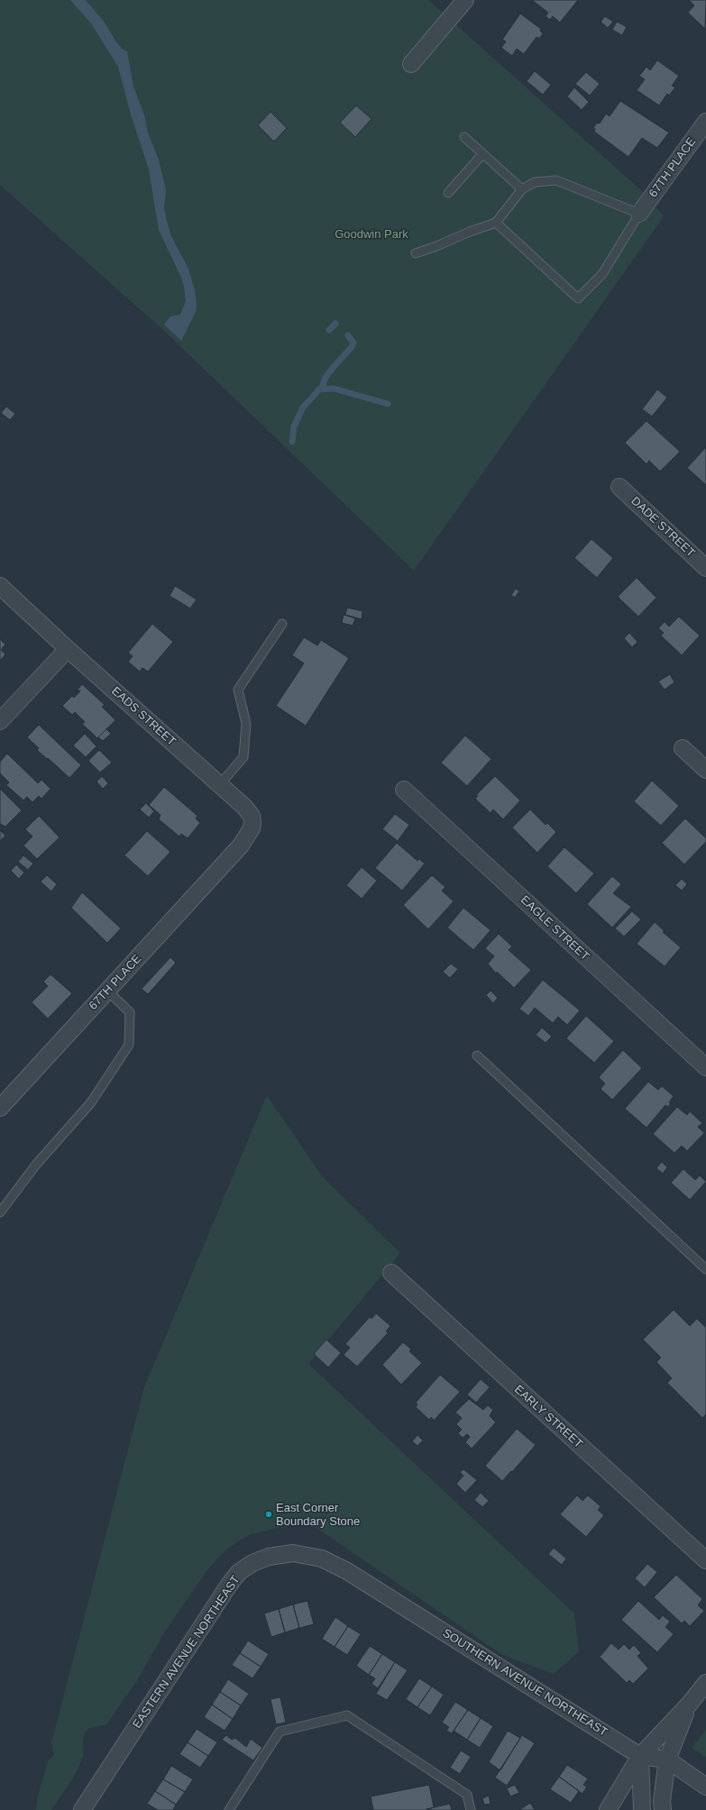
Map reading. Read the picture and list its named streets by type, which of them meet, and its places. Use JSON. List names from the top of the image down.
{
  "streets": {
    "street": [
      "67TH PLACE",
      "DADE STREET",
      "EADS STREET",
      "EAGLE STREET",
      "EARLY STREET",
      "EASTERN AVENUE NORTHEAST",
      "SOUTHERN AVENUE NORTHEAST"
    ]
  },
  "crossings": [
    ["67TH PLACE", "EADS STREET"],
    ["EASTERN AVENUE NORTHEAST", "SOUTHERN AVENUE NORTHEAST"]
  ],
  "parks": ["Goodwin Park"],
  "places": ["East Corner Boundary Stone"]
}
